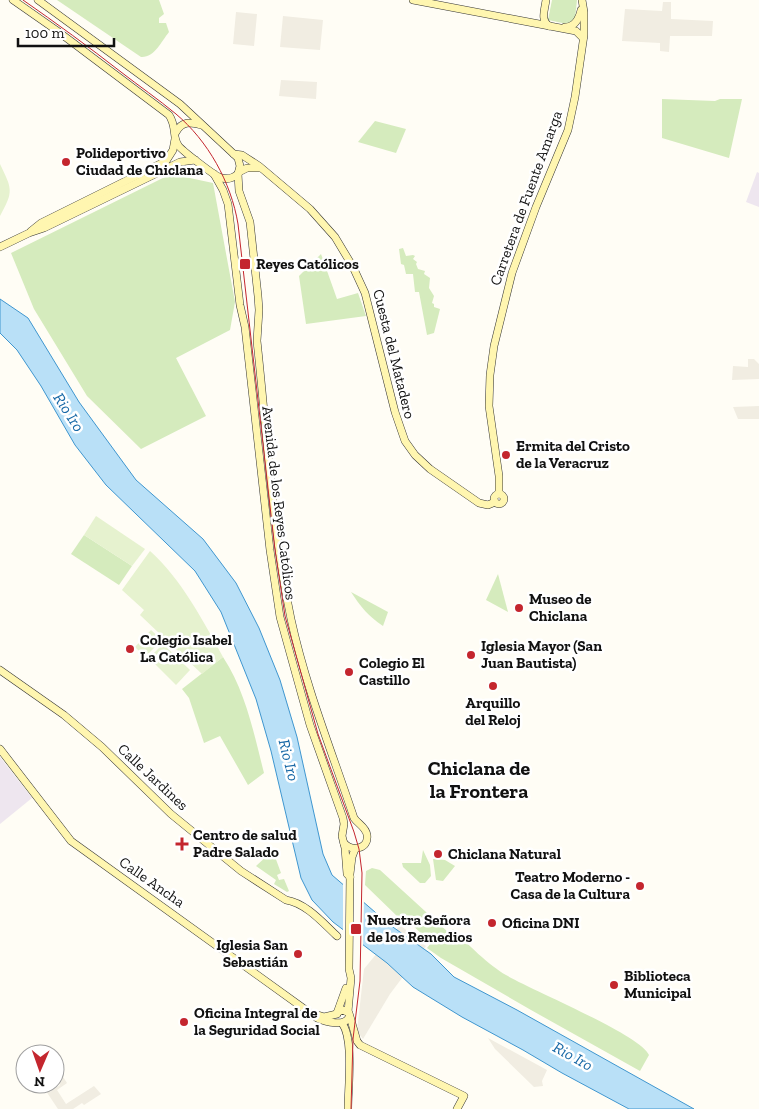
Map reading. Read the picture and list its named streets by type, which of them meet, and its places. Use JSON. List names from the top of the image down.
{
  "streets": {
    "main road": [
      "Carretera de Fuente Amarga",
      "Cuesta del Matadero",
      "Avenida de los Reyes Católicos",
      "Calle Jardines",
      "Calle Ancha"
    ]
  },
  "crossings": [
    ["Carretera de Fuente Amarga", "Cuesta del Matadero"],
    ["Cuesta del Matadero", "Avenida de los Reyes Católicos"]
  ],
  "districts": ["Chiclana de la Frontera"],
  "water": ["Rio Iro"],
  "places": {
    "other": [
      "Polideportivo Ciudad de Chiclana",
      "Ermita del Cristo de la Veracruz",
      "Museo de Chiclana",
      "Colegio Isabel La Católica",
      "Iglesia Mayor (San Juan Bautista)",
      "Colegio El Castillo",
      "Arquillo del Reloj",
      "Chiclana Natural",
      "Teatro Moderno - Casa de la Cultura",
      "Oficina DNI",
      "Iglesia San Sebastián",
      "Biblioteca Municipal",
      "Oficina Integral de la Seguridad Social"
    ],
    "transit": ["Reyes Católicos", "Nuestra Señora de los Remedios"],
    "health": ["Centro de salud Padre Salado"]
  },
  "scale_bar": "100 m",
  "north": "bottom"
}
